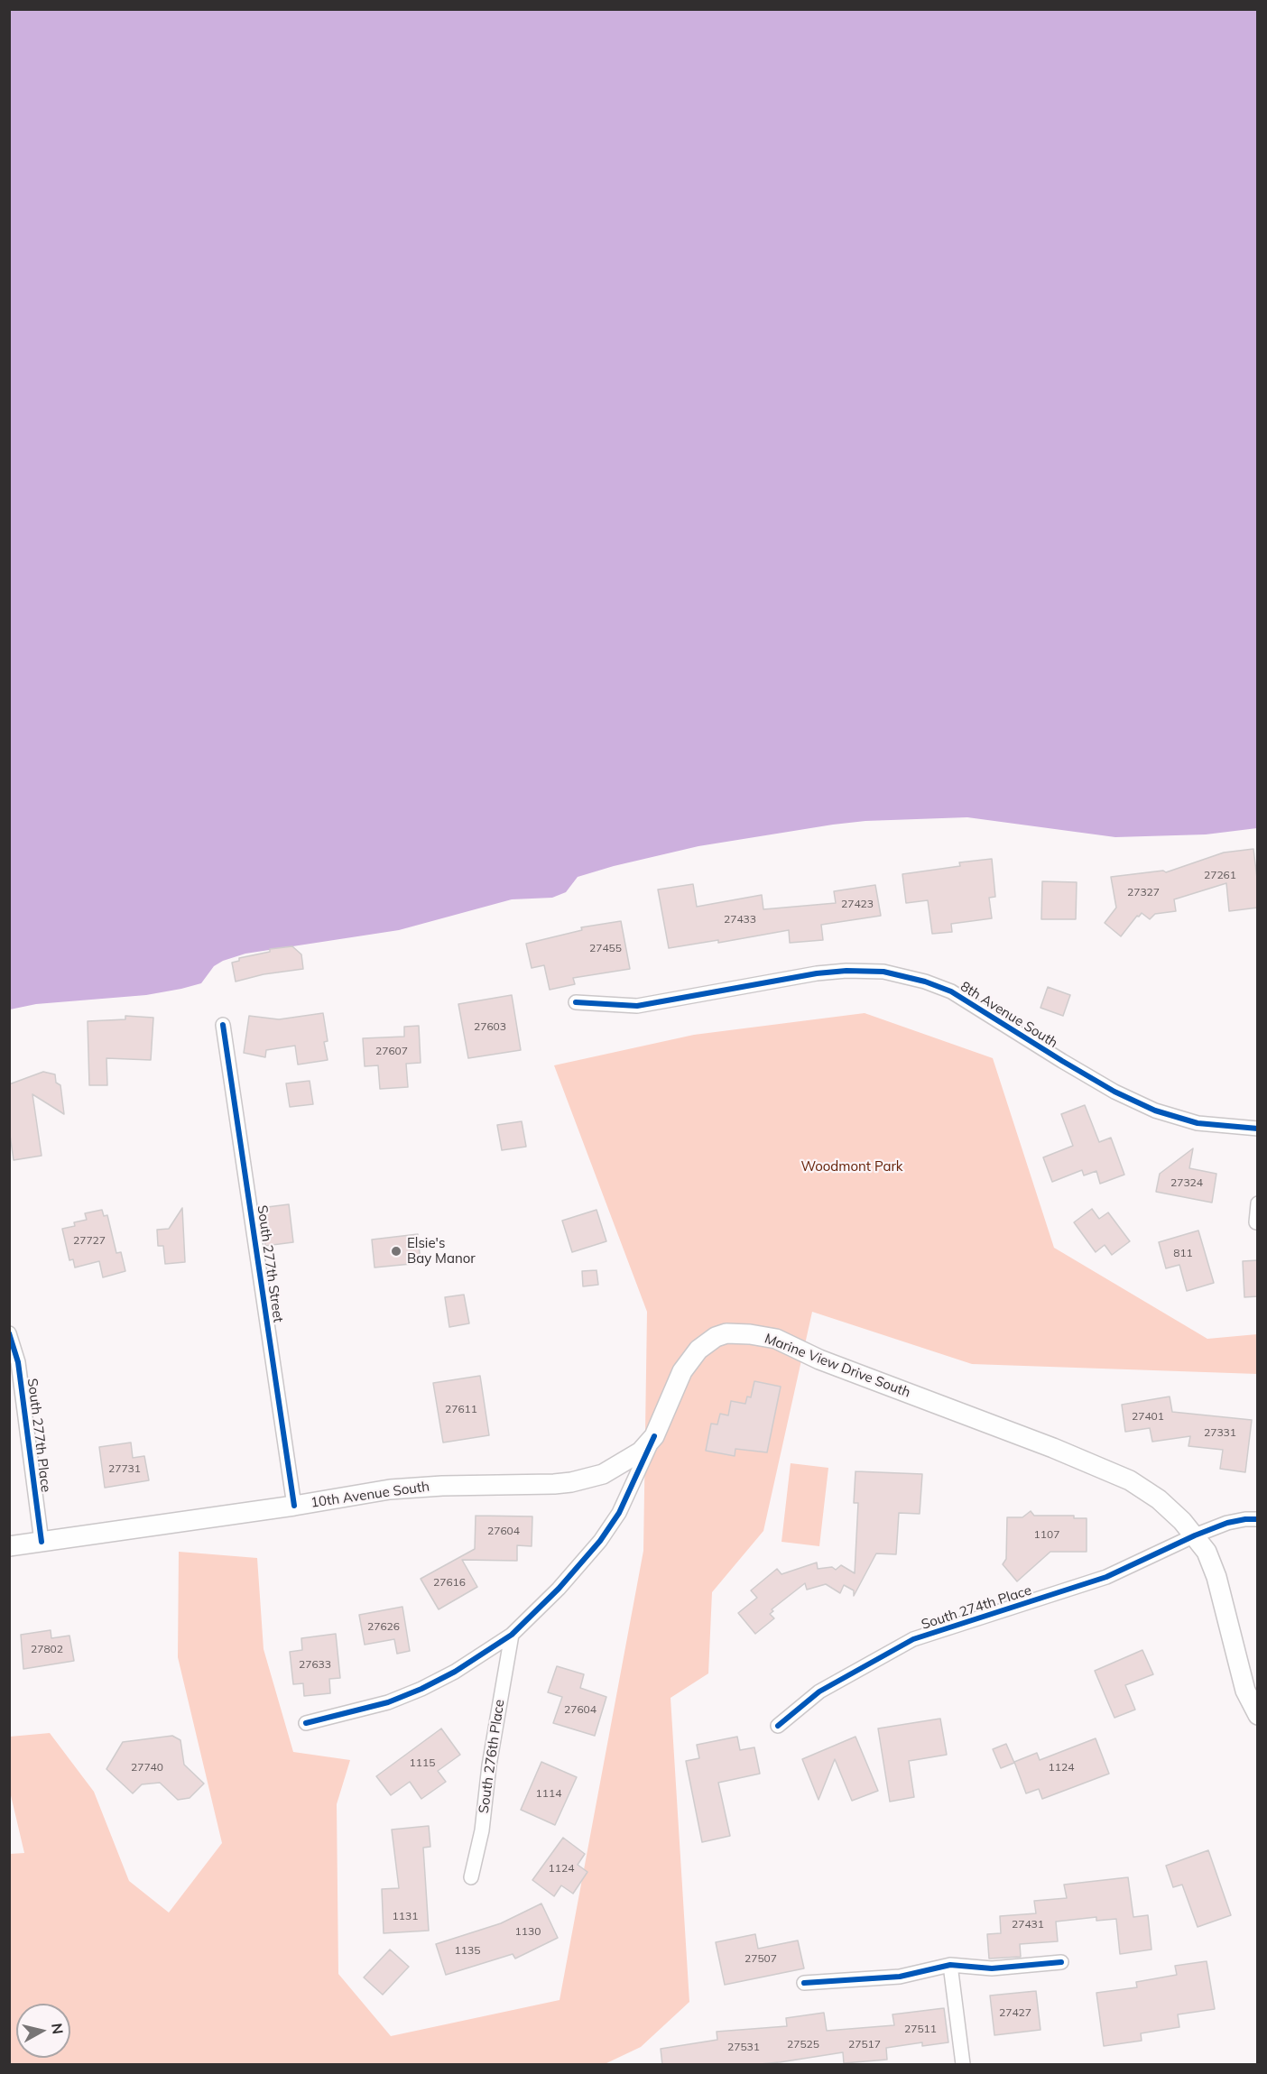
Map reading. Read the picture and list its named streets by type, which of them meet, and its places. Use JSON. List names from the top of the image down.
{
  "streets": {
    "main road": ["Marine View Drive South", "10th Avenue South"],
    "street": [
      "8th Avenue South",
      "South 277th Street",
      "South 277th Place",
      "South 274th Place",
      "South 276th Place"
    ]
  },
  "crossings": [
    ["South 277th Street", "10th Avenue South"],
    ["Marine View Drive South", "10th Avenue South"],
    ["Marine View Drive South", "South 274th Place"],
    ["Marine View Drive South", "South 276th Place"],
    ["South 277th Place", "10th Avenue South"]
  ],
  "parks": ["Woodmont Park"],
  "places": ["Elsie's Bay Manor"],
  "house_numbers": [
    "27261",
    "27327",
    "27423",
    "27433",
    "27455",
    "27603",
    "27607",
    "27324",
    "27727",
    "811",
    "27611",
    "27401",
    "27331",
    "27731",
    "27604",
    "1107",
    "27616",
    "27626",
    "27802",
    "27633",
    "27604",
    "1115",
    "27740",
    "1124",
    "1114",
    "1124",
    "1131",
    "27431",
    "1130",
    "1135",
    "27507",
    "27427",
    "27511",
    "27525",
    "27517",
    "27531"
  ],
  "north": "right"
}
